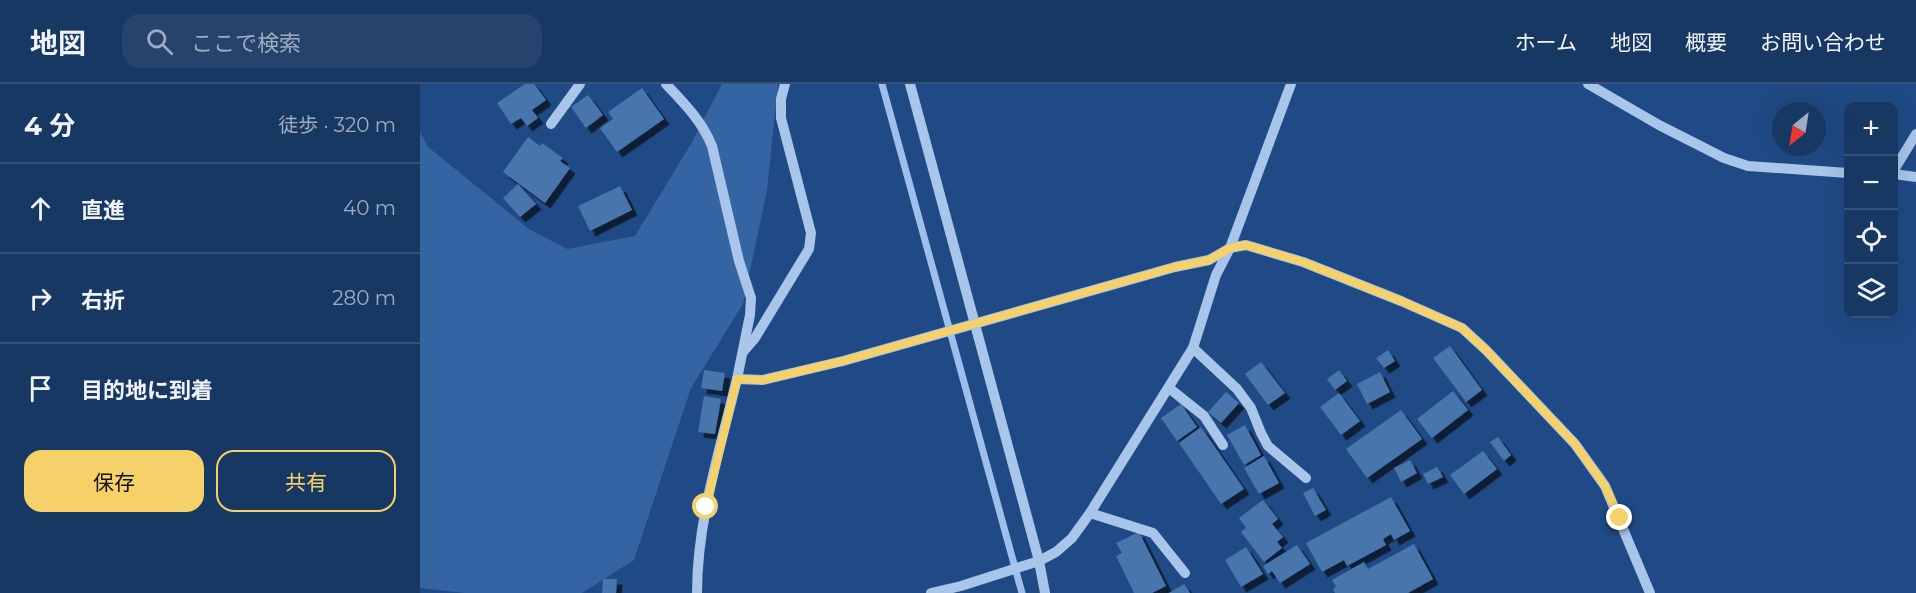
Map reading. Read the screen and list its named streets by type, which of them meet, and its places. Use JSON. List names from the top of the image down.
{
  "north": "bottom left",
  "page": {
    "header": "地図",
    "search": "ここで検索",
    "nav": [
      "ホーム",
      "地図",
      "概要",
      "お問い合わせ"
    ],
    "heading": ["4 分", "徒歩 · 320 m"],
    "map_buttons": ["+", "−"],
    "list": [
      ["直進", "40 m"],
      ["右折", "280 m"],
      "目的地に到着"
    ],
    "buttons": ["保存", "共有"]
  }
}
